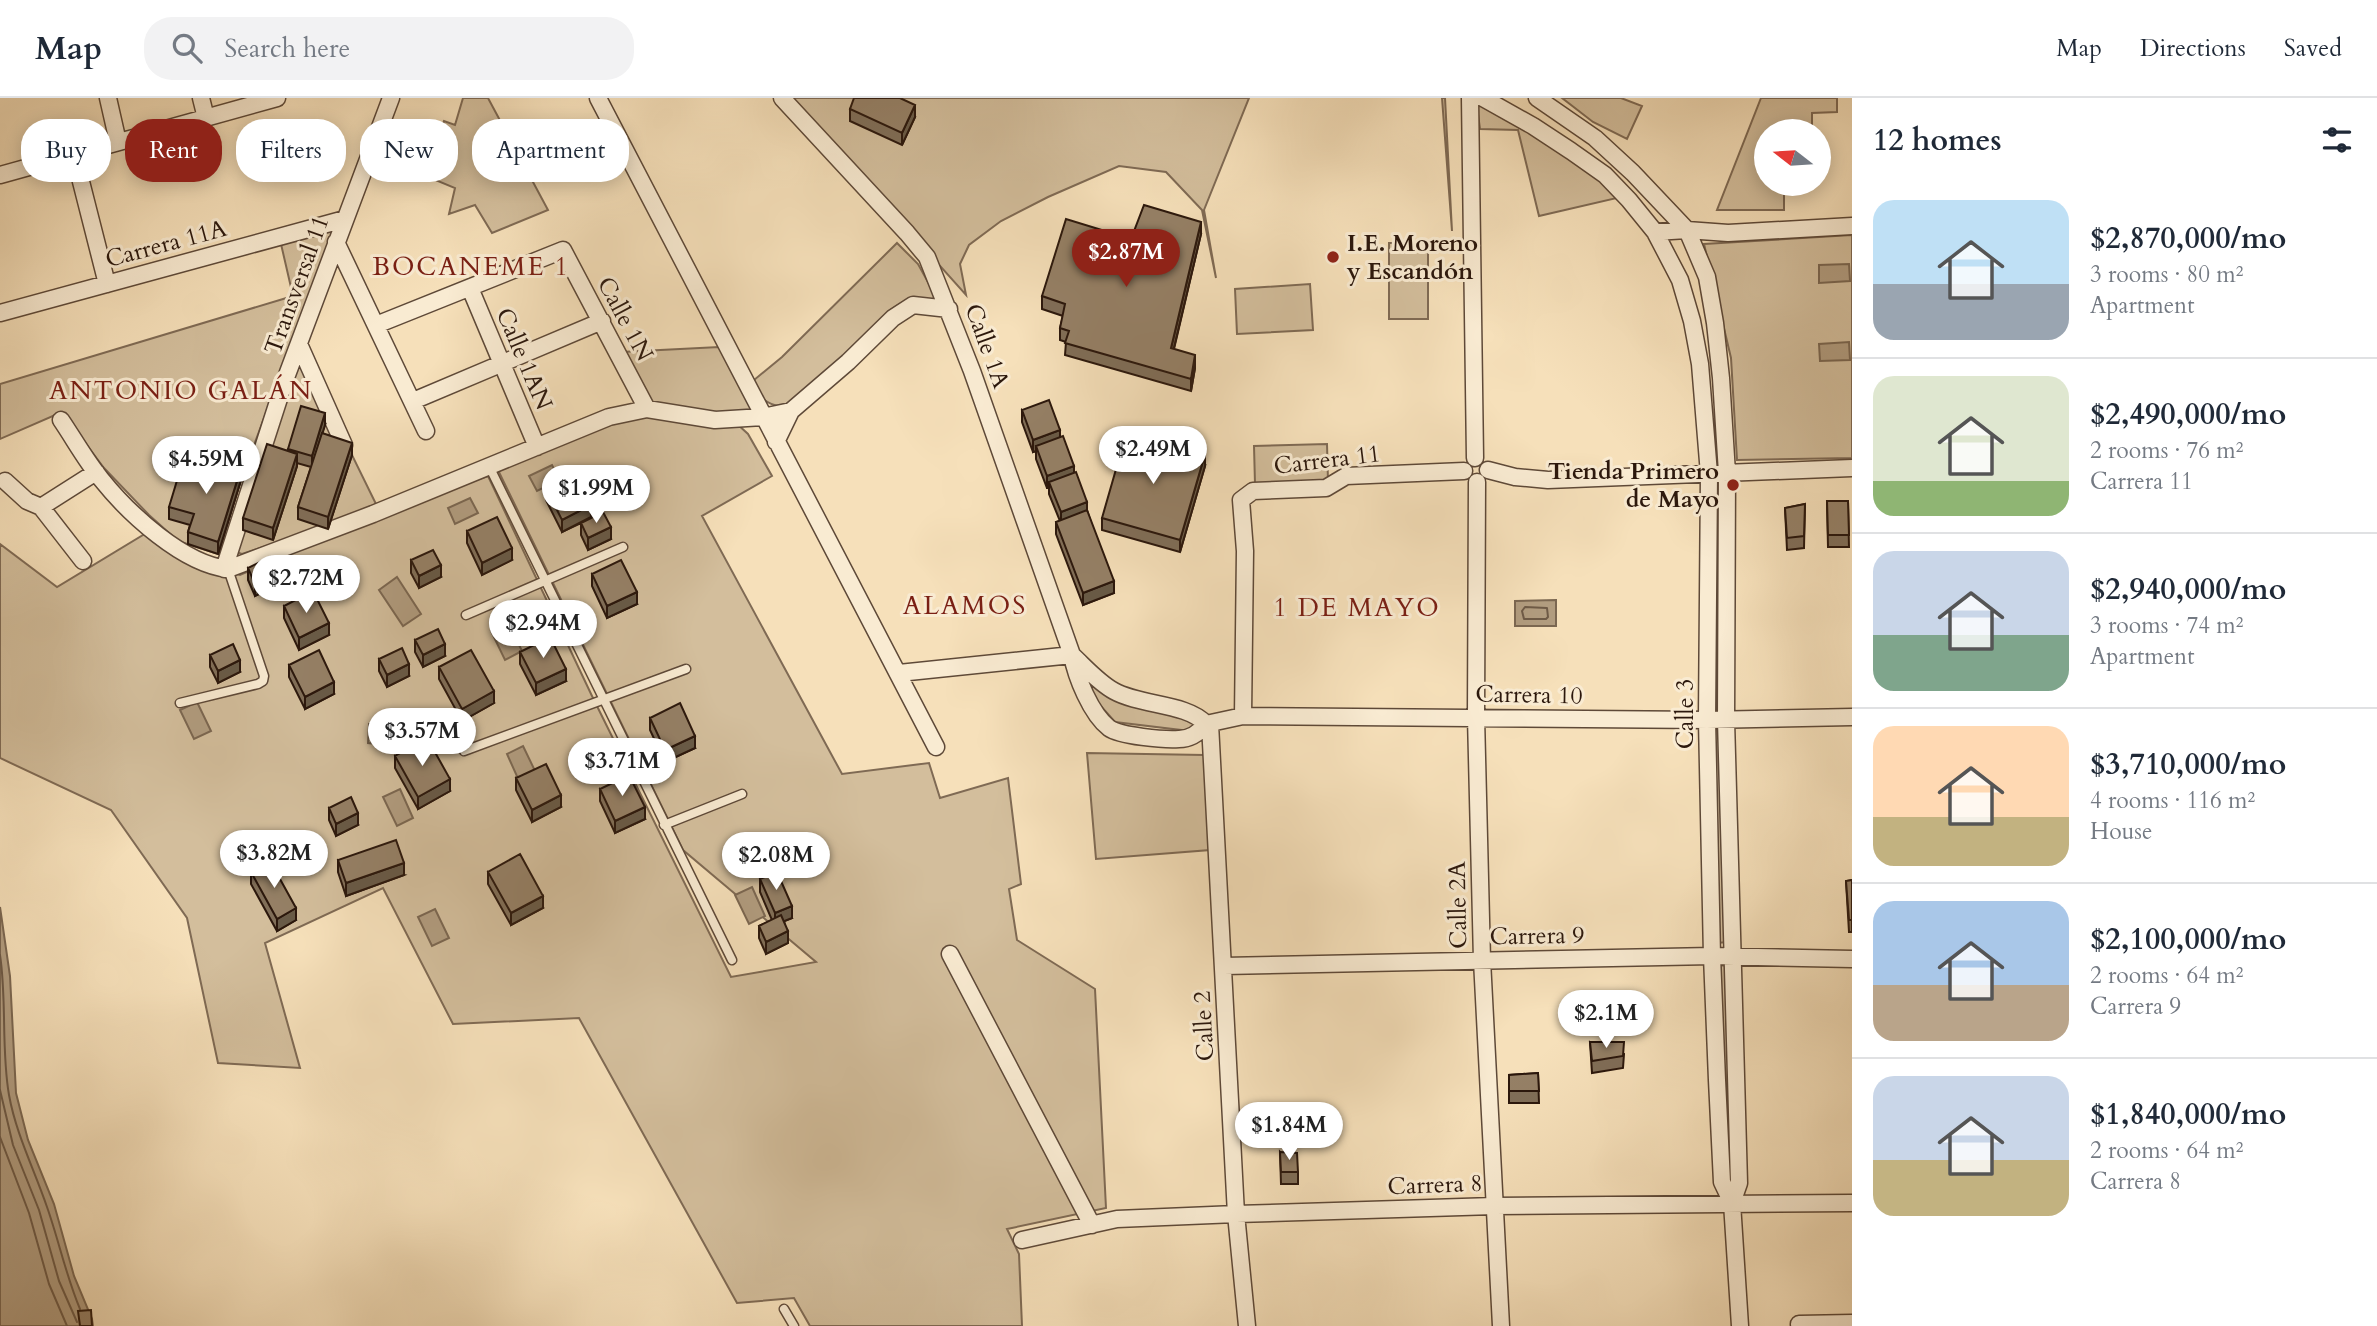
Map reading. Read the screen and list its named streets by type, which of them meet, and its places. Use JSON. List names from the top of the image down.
{
  "streets": {
    "street": [
      "Carrera 11A",
      "Transversal 11",
      "Calle 1N",
      "Calle 1A",
      "Calle 1AN",
      "Carrera 11",
      "Carrera 10",
      "Calle 3",
      "Calle 2A",
      "Carrera 9",
      "Calle 2",
      "Carrera 8"
    ]
  },
  "crossings": [
    ["Carrera 11A", "Transversal 11"],
    ["Calle 1N", "Calle 1AN"],
    ["Calle 1A", "Carrera 10"],
    ["Carrera 11", "Carrera 10"],
    ["Carrera 10", "Calle 3"],
    ["Carrera 10", "Calle 2A"],
    ["Carrera 10", "Calle 2"],
    ["Calle 3", "Carrera 9"],
    ["Calle 3", "Carrera 8"],
    ["Calle 2A", "Carrera 9"],
    ["Calle 2A", "Carrera 8"],
    ["Carrera 9", "Calle 2"],
    ["Calle 2", "Carrera 8"]
  ],
  "districts": [
    "BOCANEME 1",
    "ANTONIO GALÁN",
    "ALAMOS",
    "1 DE MAYO"
  ],
  "places": ["I.E. Moreno y Escandón", "Tienda Primero de Mayo"],
  "north": "left",
  "page": {
    "header": "Map",
    "search": "Search here",
    "nav": ["Map", "Directions", "Saved"],
    "heading": "12 homes",
    "chip": [
      "Buy",
      "Rent",
      "Filters",
      "New",
      "Apartment"
    ],
    "list": [
      {
        "name": "$2,870,000/mo",
        "note": "3 rooms · 80 m² · Apartment"
      },
      {
        "name": "$2,490,000/mo",
        "note": "2 rooms · 76 m² · Carrera 11"
      },
      {
        "name": "$2,940,000/mo",
        "note": "3 rooms · 74 m² · Apartment"
      },
      {
        "name": "$3,710,000/mo",
        "note": "4 rooms · 116 m² · House"
      },
      {
        "name": "$2,100,000/mo",
        "note": "2 rooms · 64 m² · Carrera 9"
      },
      {
        "name": "$1,840,000/mo",
        "note": "2 rooms · 64 m² · Carrera 8"
      }
    ],
    "price": [
      "$2.87M",
      "$2.49M",
      "$4.59M",
      "$1.99M",
      "$2.72M",
      "$2.94M",
      "$3.57M",
      "$3.71M",
      "$3.82M",
      "$2.08M",
      "$2.1M",
      "$1.84M"
    ]
  }
}
